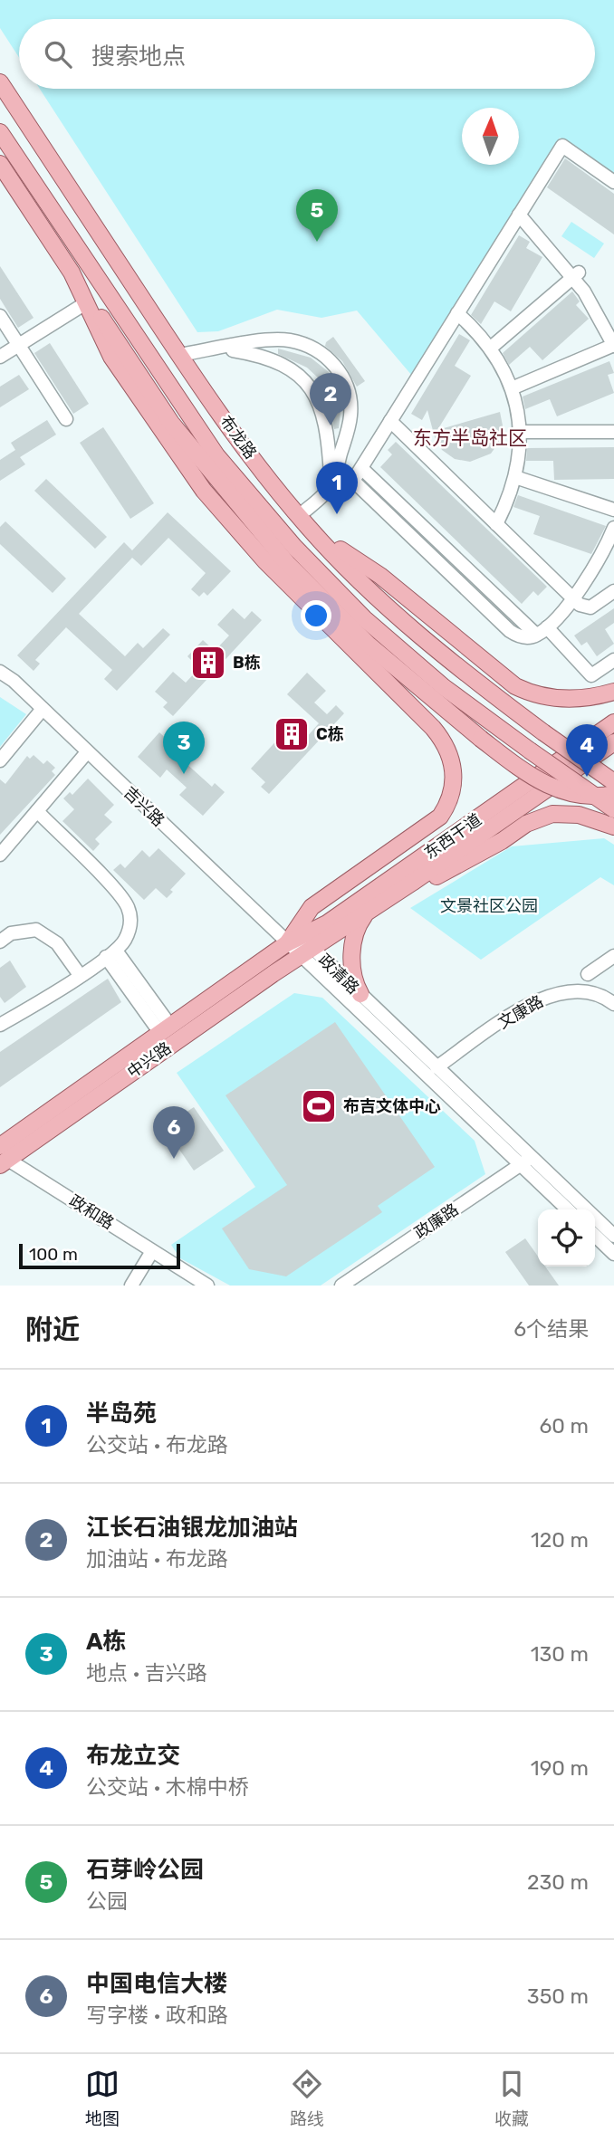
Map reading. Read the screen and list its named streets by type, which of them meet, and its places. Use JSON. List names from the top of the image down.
{
  "streets": {
    "main road": ["布龙路", "东西干道", "中兴路"],
    "street": [
      "吉兴路",
      "政清路",
      "文康路",
      "政和路",
      "政廉路"
    ]
  },
  "crossings": [
    ["吉兴路", "东西干道"],
    ["吉兴路", "政清路"],
    ["吉兴路", "中兴路"],
    ["东西干道", "政清路"],
    ["东西干道", "中兴路"],
    ["政清路", "文康路"],
    ["政清路", "中兴路"],
    ["政清路", "政廉路"],
    ["中兴路", "政和路"]
  ],
  "districts": ["东方半岛社区"],
  "parks": ["文景社区公园"],
  "places": {
    "building": ["B栋", "C栋"],
    "sports": ["布吉文体中心"]
  },
  "scale_bar": "100 m",
  "north": "top",
  "page": {
    "search": "搜索地点",
    "pins": [
      "5",
      "2",
      "1",
      "3",
      "4",
      "6"
    ],
    "scale": "100 m",
    "heading": ["附近", "6个结果"],
    "list": [
      {
        "mark": "1",
        "name": "半岛苑",
        "note": "公交站 · 布龙路",
        "value": "60 m"
      },
      {
        "mark": "2",
        "name": "江长石油银龙加油站",
        "note": "加油站 · 布龙路",
        "value": "120 m"
      },
      {
        "mark": "3",
        "name": "A栋",
        "note": "地点 · 吉兴路",
        "value": "130 m"
      },
      {
        "mark": "4",
        "name": "布龙立交",
        "note": "公交站 · 木棉中桥",
        "value": "190 m"
      },
      {
        "mark": "5",
        "name": "石芽岭公园",
        "note": "公园",
        "value": "230 m"
      },
      {
        "mark": "6",
        "name": "中国电信大楼",
        "note": "写字楼 · 政和路",
        "value": "350 m"
      }
    ],
    "nav": ["地图", "路线", "收藏"]
  }
}
